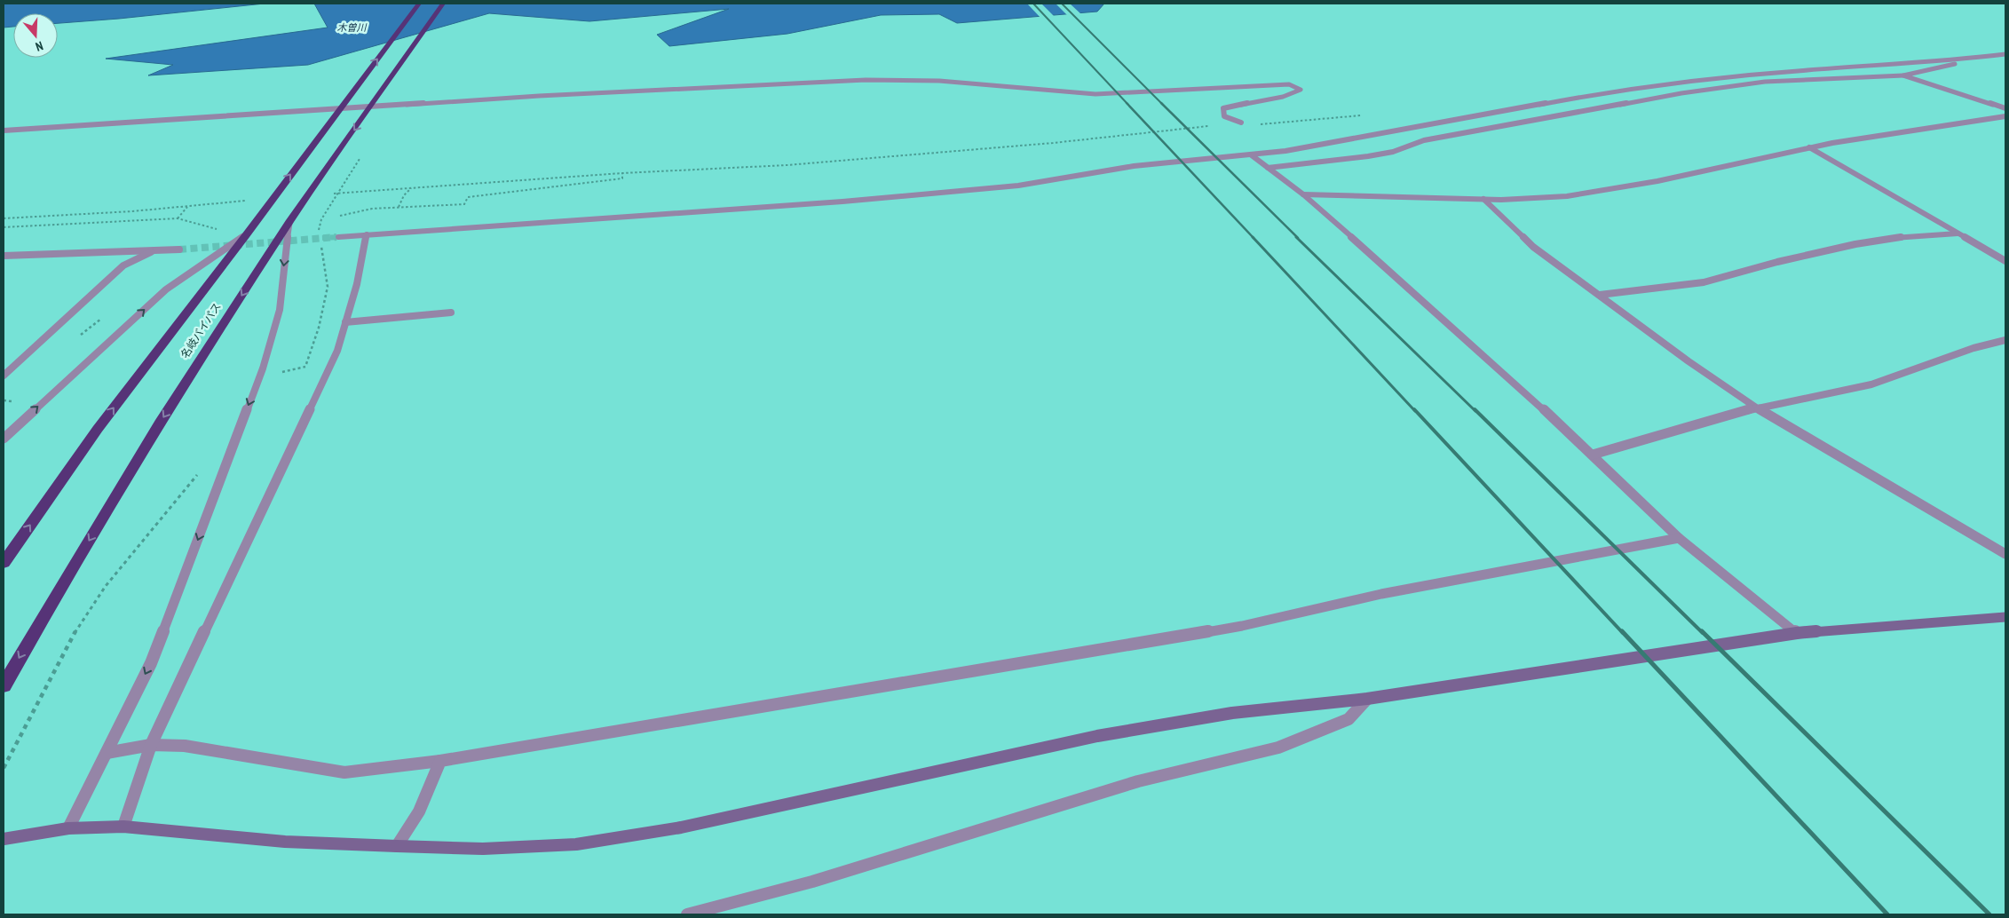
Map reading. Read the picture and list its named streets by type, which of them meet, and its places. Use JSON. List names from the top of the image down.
{
  "streets": {
    "highway": ["名岐バイパス"]
  },
  "water": ["木曽川"],
  "north": "bottom"
}
